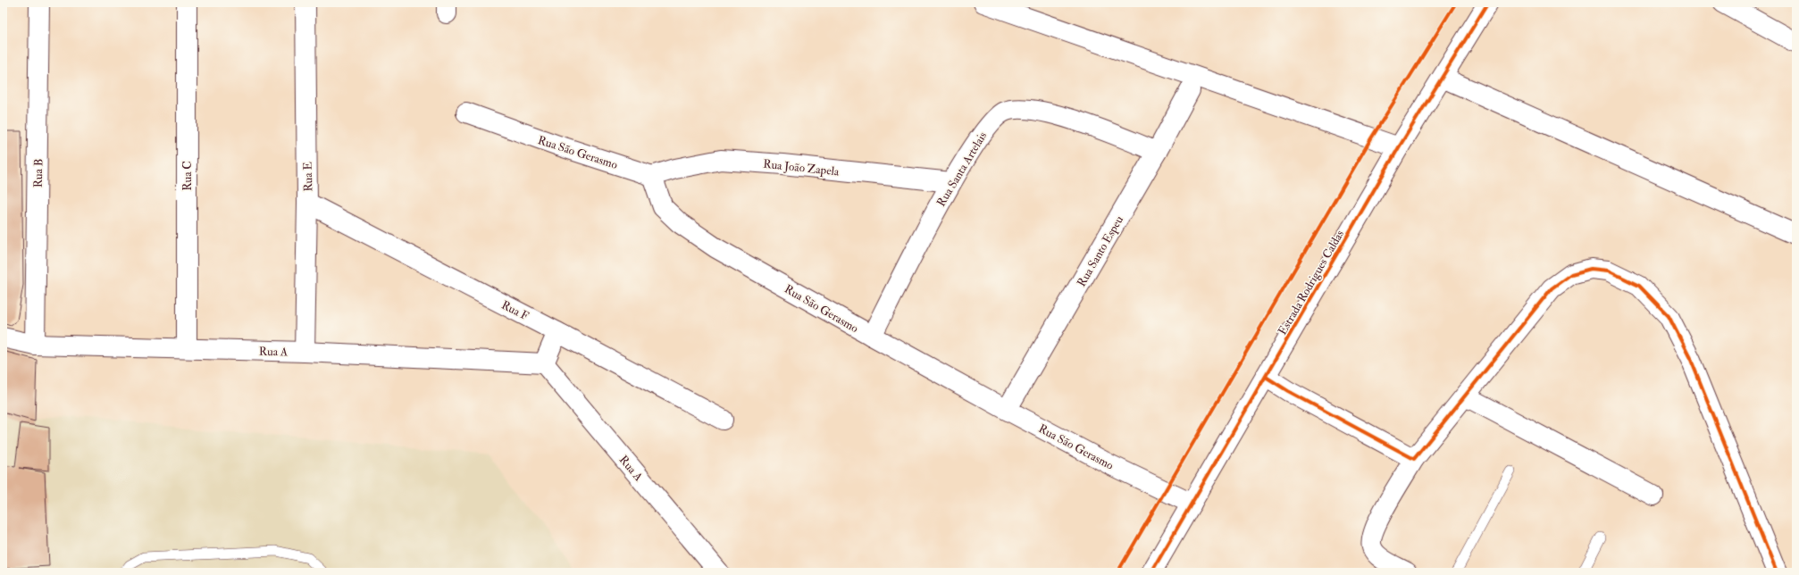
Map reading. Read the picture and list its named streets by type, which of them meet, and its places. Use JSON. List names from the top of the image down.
{
  "streets": {
    "street": [
      "Rua São Gerasmo",
      "Rua João Zapela",
      "Rua Santa Artelais",
      "Rua B",
      "Rua C",
      "Rua E",
      "Rua Santo Espeu",
      "Estrada Rodrigues Caldas",
      "Rua F",
      "Rua A"
    ]
  },
  "crossings": [
    ["Rua São Gerasmo", "Rua João Zapela"],
    ["Rua São Gerasmo", "Rua Santa Artelais"],
    ["Rua São Gerasmo", "Rua Santo Espeu"],
    ["Rua São Gerasmo", "Estrada Rodrigues Caldas"],
    ["Rua João Zapela", "Rua Santa Artelais"],
    ["Rua Santa Artelais", "Rua Santo Espeu"],
    ["Rua B", "Rua A"],
    ["Rua C", "Rua A"],
    ["Rua E", "Rua F"],
    ["Rua E", "Rua A"]
  ]
}
